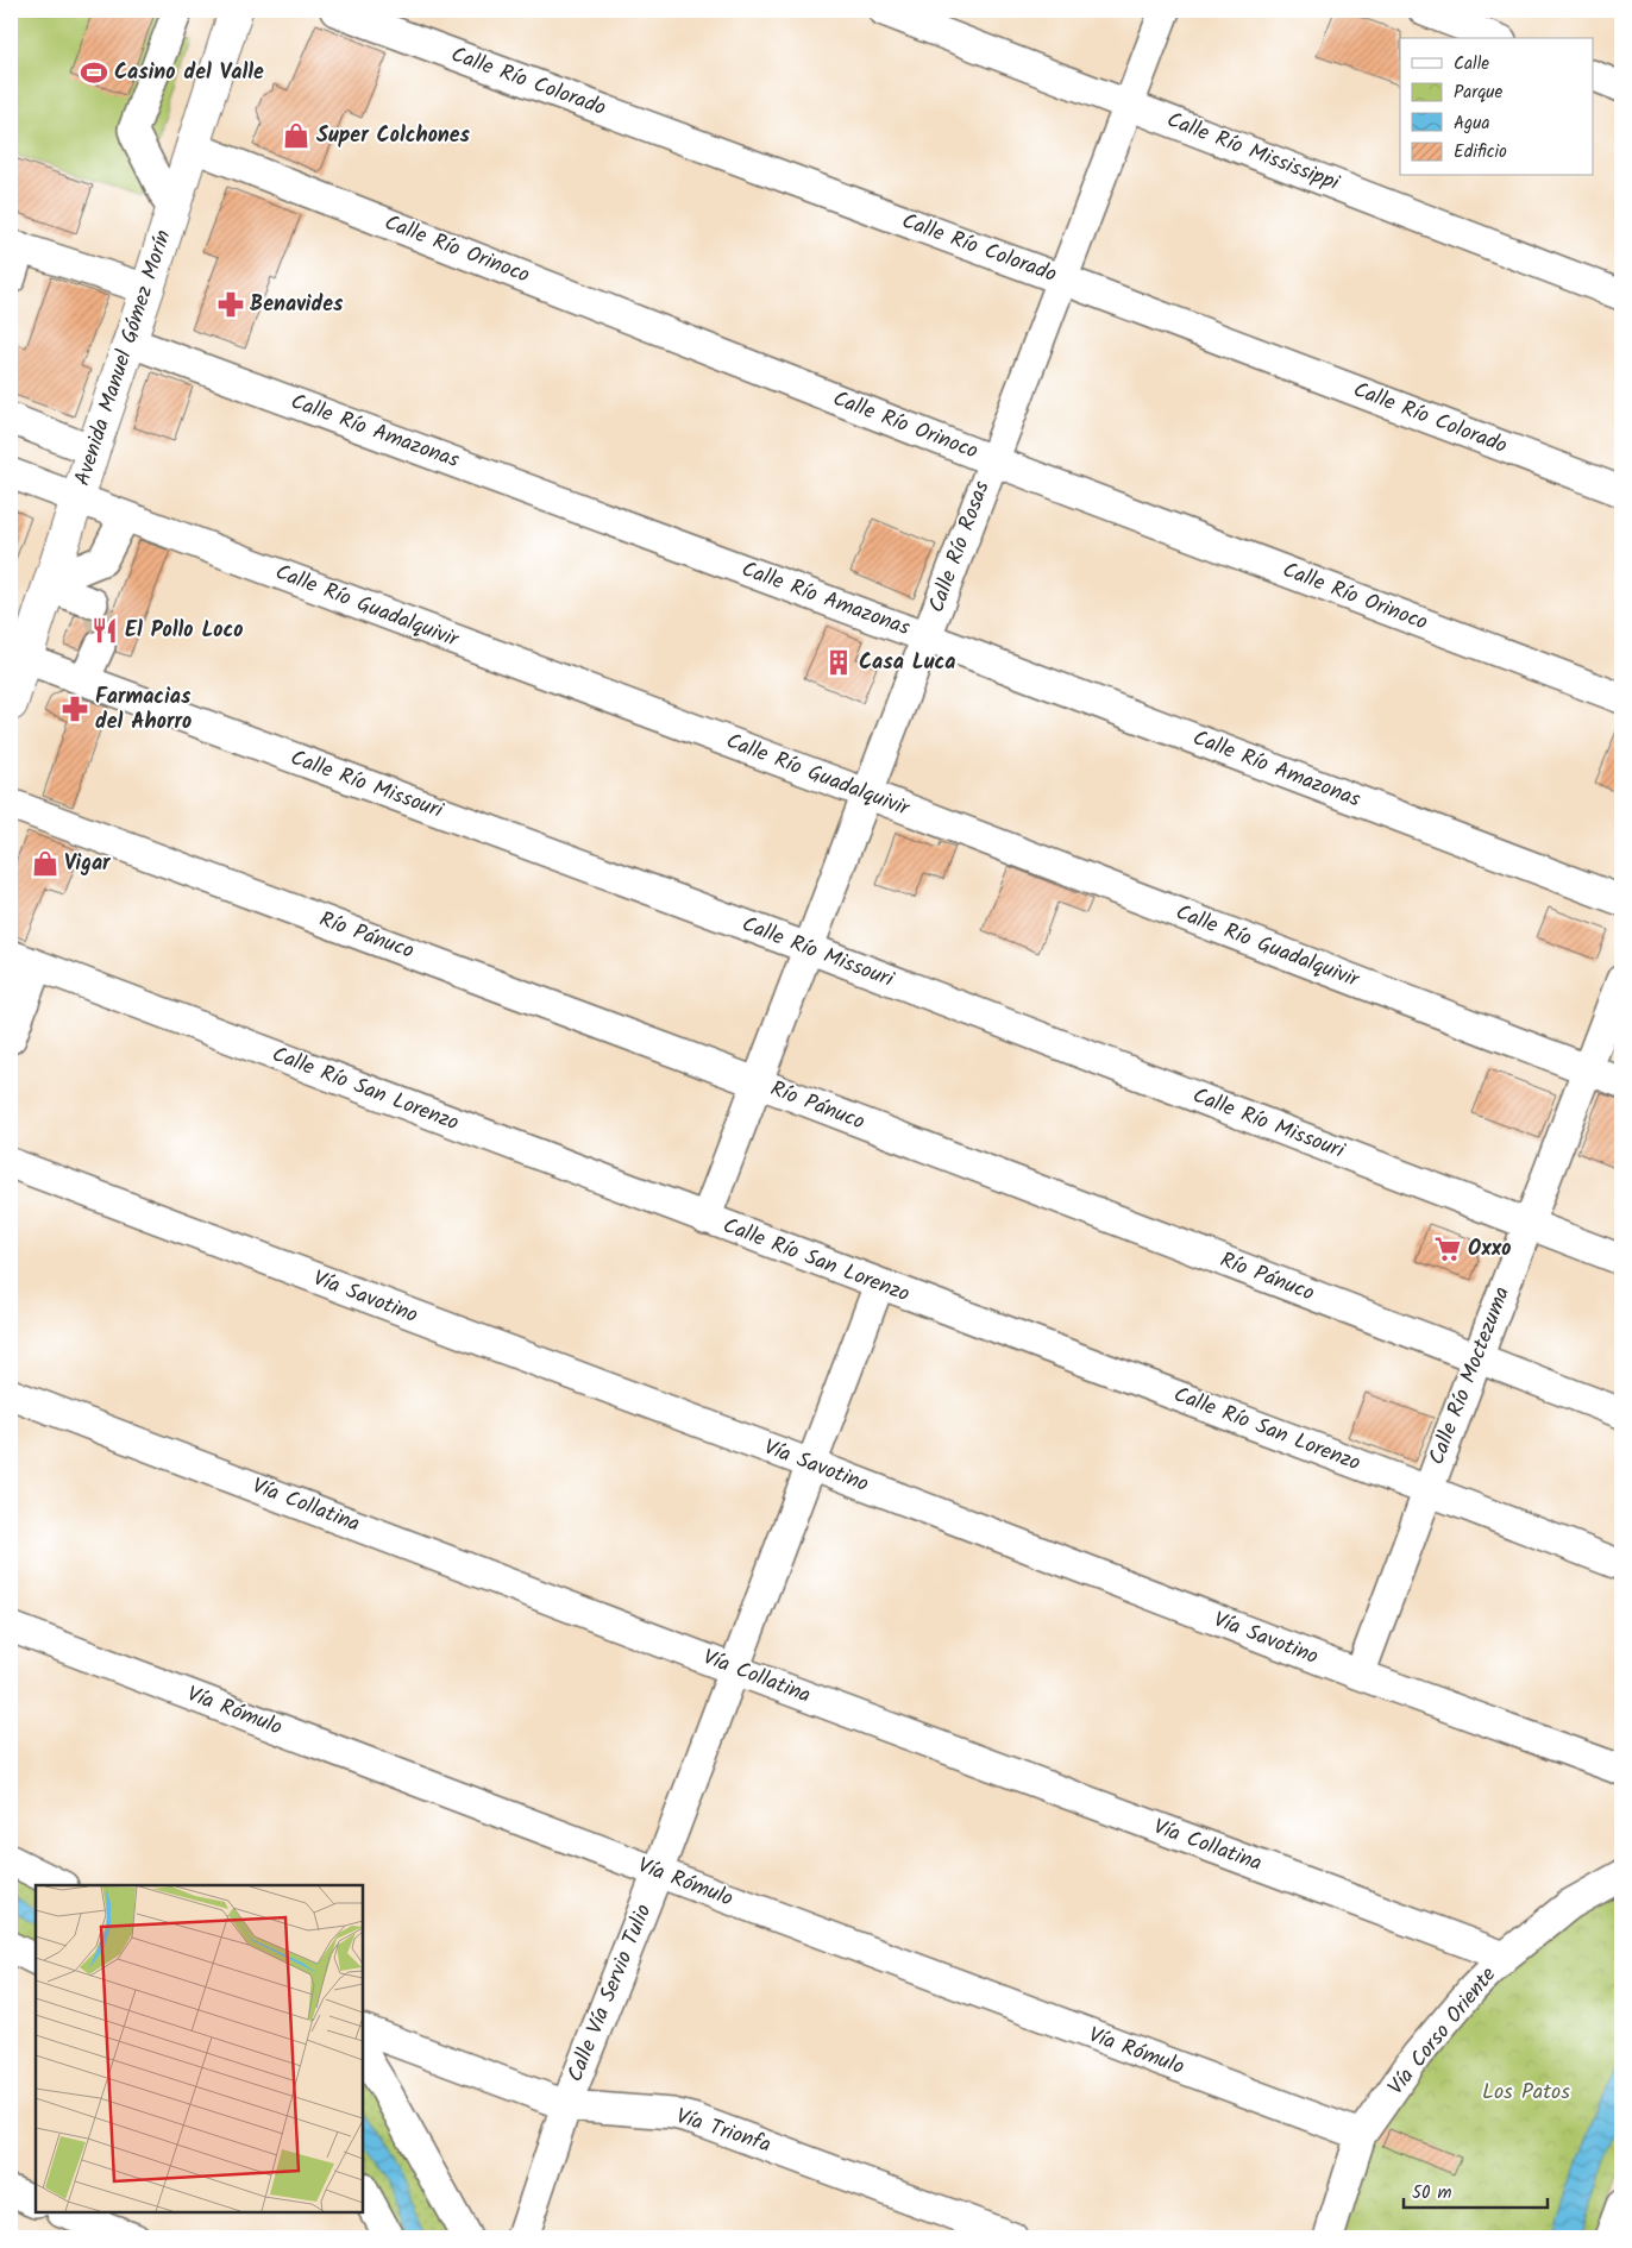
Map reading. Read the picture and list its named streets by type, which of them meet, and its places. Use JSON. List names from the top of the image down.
{
  "streets": {
    "main road": ["Avenida Manuel Gómez Morín"],
    "street": [
      "Calle Río Colorado",
      "Calle Río Mississippi",
      "Calle Río Orinoco",
      "Calle Río Amazonas",
      "Calle Río Rosas",
      "Calle Río Guadalquivir",
      "Calle Río Missouri",
      "Río Pánuco",
      "Calle Río San Lorenzo",
      "Vía Savotino",
      "Calle Río Moctezuma",
      "Vía Collatina",
      "Vía Rómulo",
      "Calle Vía Servio Tulio",
      "Vía Corso Oriente",
      "Vía Trionfa"
    ]
  },
  "crossings": [
    ["Calle Río Colorado", "Calle Río Rosas"],
    ["Calle Río Mississippi", "Calle Río Rosas"],
    ["Calle Río Orinoco", "Avenida Manuel Gómez Morín"],
    ["Calle Río Orinoco", "Calle Río Rosas"],
    ["Avenida Manuel Gómez Morín", "Calle Río Amazonas"],
    ["Avenida Manuel Gómez Morín", "Calle Río Guadalquivir"],
    ["Avenida Manuel Gómez Morín", "Calle Río Missouri"],
    ["Calle Río Amazonas", "Calle Río Rosas"],
    ["Calle Río Rosas", "Calle Río Guadalquivir"],
    ["Calle Río Rosas", "Calle Río Missouri"],
    ["Calle Río Rosas", "Río Pánuco"],
    ["Calle Río Rosas", "Calle Río San Lorenzo"],
    ["Calle Río Guadalquivir", "Calle Río Moctezuma"],
    ["Calle Río Missouri", "Calle Río Moctezuma"],
    ["Río Pánuco", "Calle Río Moctezuma"],
    ["Calle Río San Lorenzo", "Calle Río Moctezuma"],
    ["Calle Río San Lorenzo", "Calle Vía Servio Tulio"],
    ["Vía Savotino", "Calle Río Moctezuma"],
    ["Vía Savotino", "Calle Vía Servio Tulio"],
    ["Vía Collatina", "Calle Vía Servio Tulio"],
    ["Vía Collatina", "Vía Corso Oriente"],
    ["Vía Rómulo", "Calle Vía Servio Tulio"],
    ["Vía Rómulo", "Vía Corso Oriente"],
    ["Calle Vía Servio Tulio", "Vía Trionfa"]
  ],
  "parks": ["Los Patos"],
  "places": {
    "sports": ["Casino del Valle"],
    "shop": ["Super Colchones", "Vigar"],
    "pharmacy": ["Benavides", "Farmacias del Ahorro"],
    "restaurant": ["El Pollo Loco"],
    "building": ["Casa Luca"],
    "supermarket": ["Oxxo"]
  },
  "legend": [
    "Calle",
    "Parque",
    "Agua",
    "Edificio"
  ],
  "scale_bar": "50 m"
}
